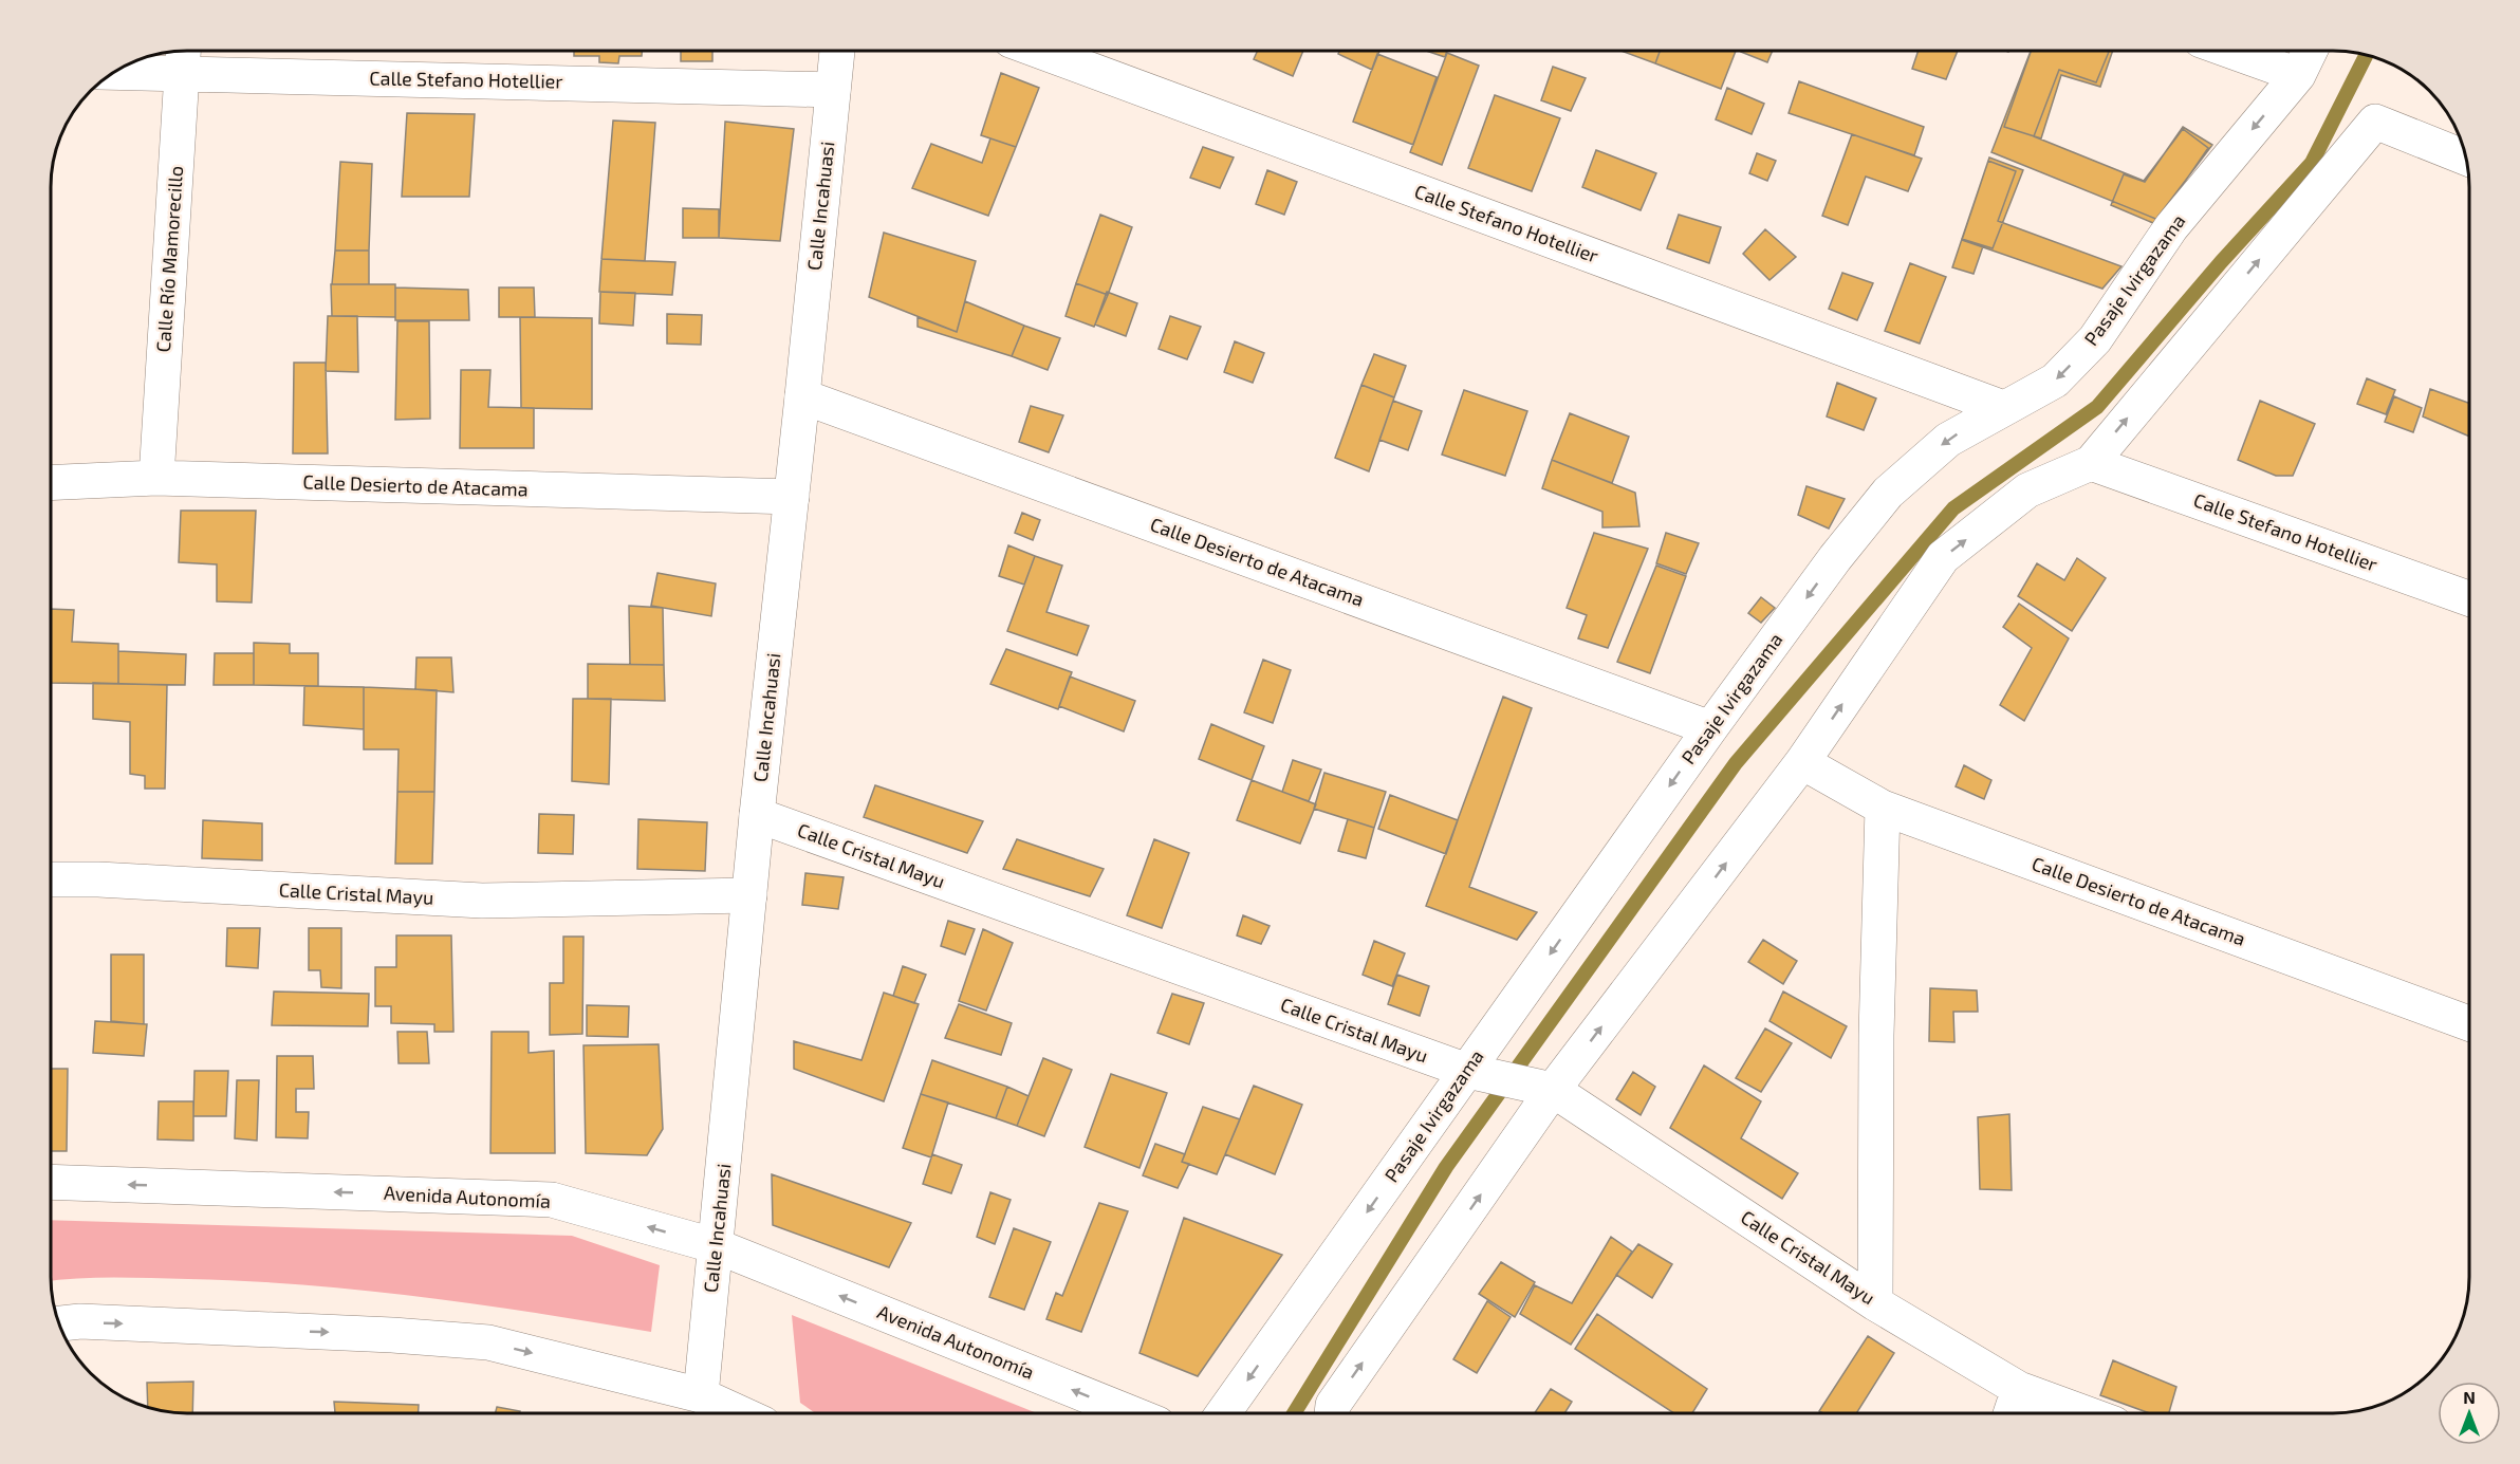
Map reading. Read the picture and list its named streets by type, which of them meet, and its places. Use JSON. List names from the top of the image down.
{
  "streets": {
    "street": [
      "Calle Stefano Hotellier",
      "Calle Incahuasi",
      "Calle Río Mamorecillo",
      "Pasaje Ivirgazama",
      "Calle Desierto de Atacama",
      "Calle Cristal Mayu",
      "Avenida Autonomía"
    ]
  },
  "crossings": [
    ["Calle Stefano Hotellier", "Calle Incahuasi"],
    ["Calle Stefano Hotellier", "Calle Río Mamorecillo"],
    ["Calle Stefano Hotellier", "Pasaje Ivirgazama"],
    ["Calle Incahuasi", "Calle Desierto de Atacama"],
    ["Calle Incahuasi", "Calle Cristal Mayu"],
    ["Calle Incahuasi", "Avenida Autonomía"],
    ["Calle Río Mamorecillo", "Calle Desierto de Atacama"],
    ["Pasaje Ivirgazama", "Calle Desierto de Atacama"],
    ["Pasaje Ivirgazama", "Calle Cristal Mayu"]
  ],
  "north": "top"
}
